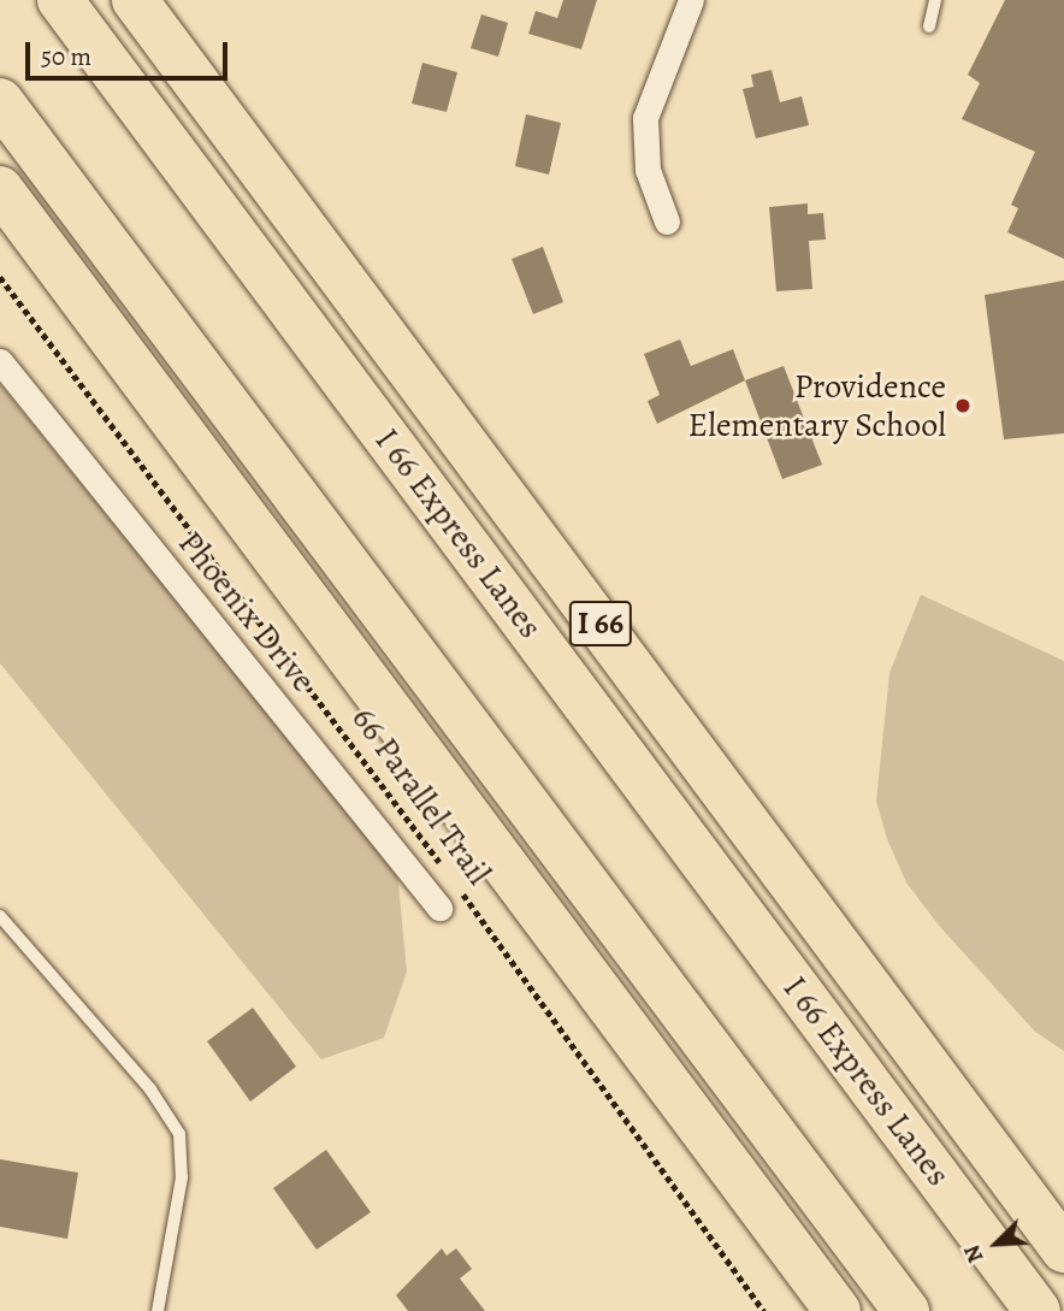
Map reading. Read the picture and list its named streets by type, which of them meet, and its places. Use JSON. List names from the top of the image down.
{
  "streets": {
    "highway": ["I 66 Express Lanes", "I 66"],
    "street": ["Phoenix Drive"],
    "path": ["66 Parallel Trail"]
  },
  "places": ["Providence Elementary School"],
  "scale_bar": "50 m",
  "north": "bottom left"
}
